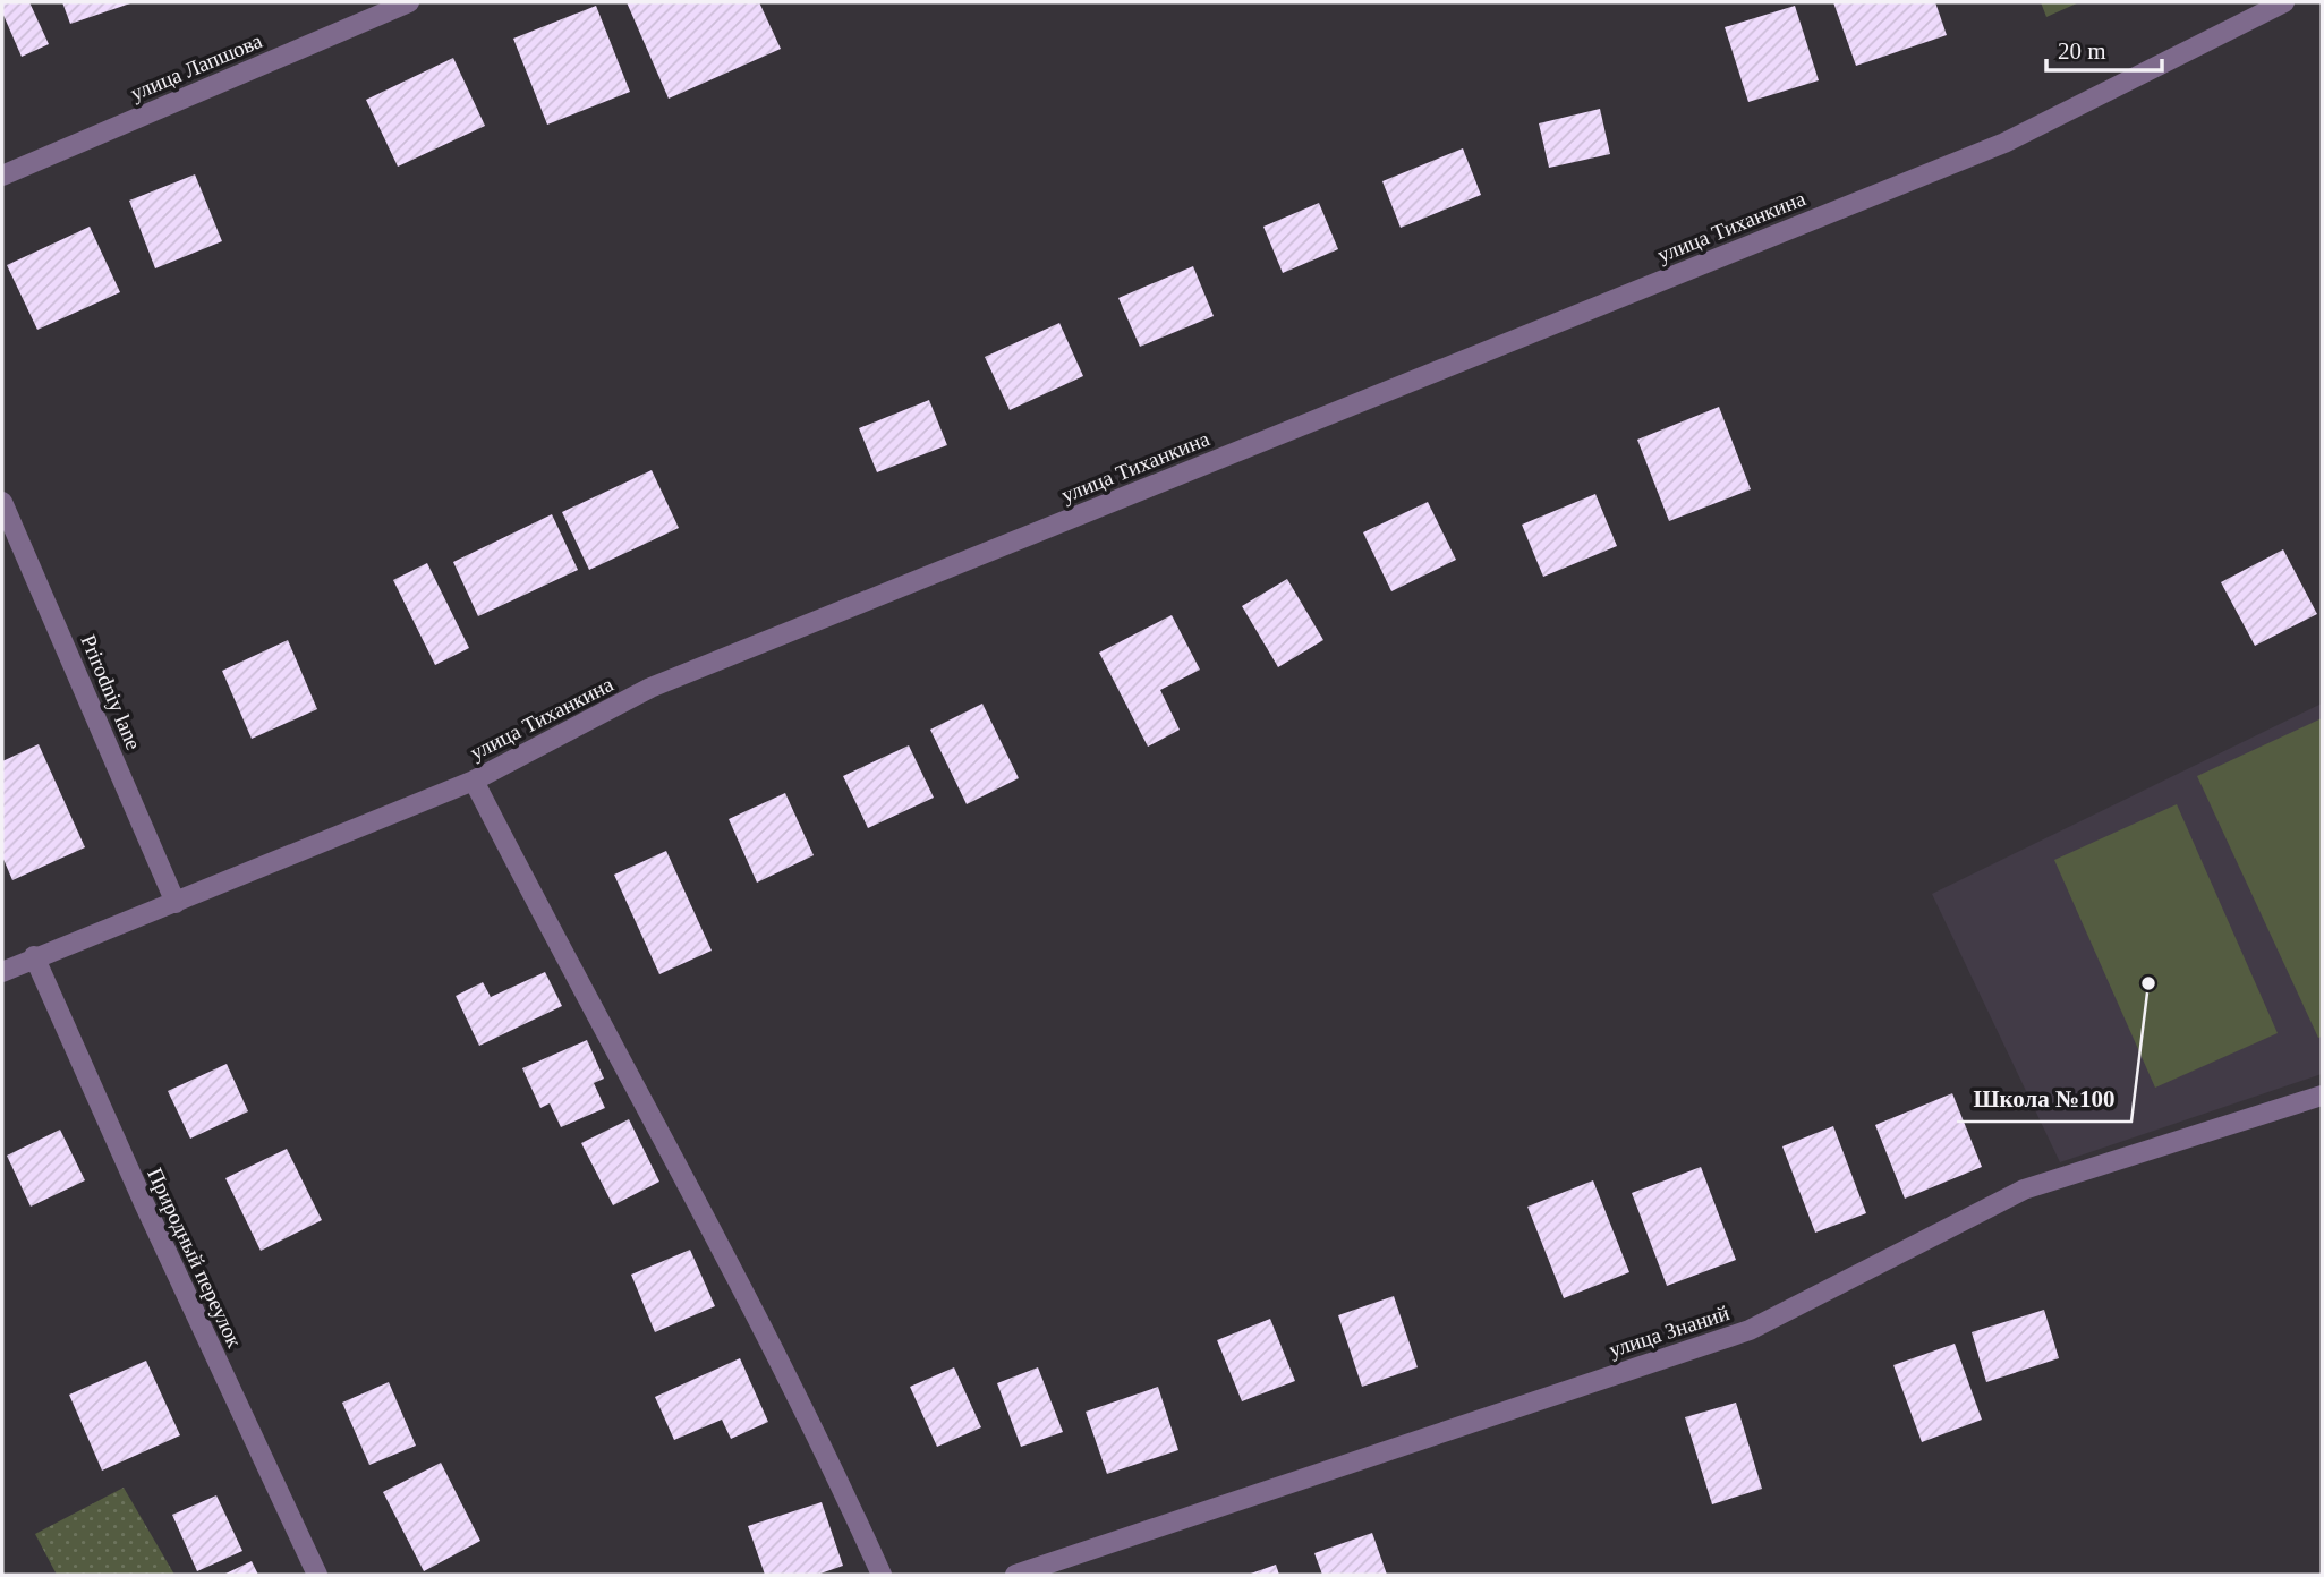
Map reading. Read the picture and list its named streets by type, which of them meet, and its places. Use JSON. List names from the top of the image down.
{
  "streets": {
    "street": [
      "улица Лапшова",
      "улица Тиханкина",
      "Prirodniy lane",
      "Природный переулок",
      "улица Знаний"
    ]
  },
  "crossings": [
    ["улица Тиханкина", "Prirodniy lane"],
    ["улица Тиханкина", "Природный переулок"]
  ],
  "places": ["Школа №100"],
  "scale_bar": "20 m"
}
